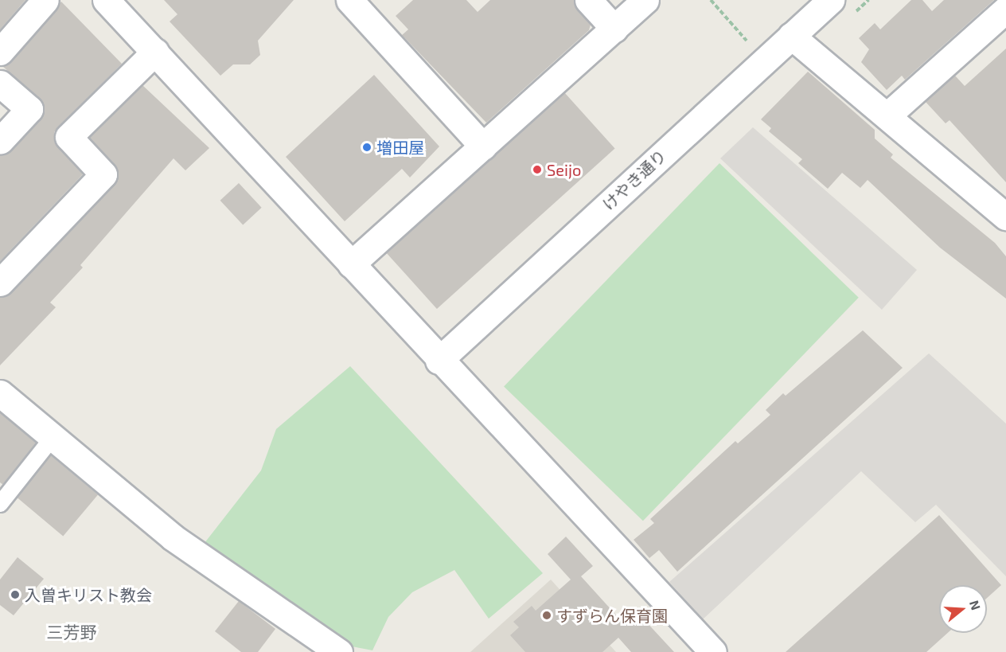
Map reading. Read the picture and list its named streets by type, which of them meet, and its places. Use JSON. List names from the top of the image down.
{
  "streets": {
    "street": ["けやき通り"]
  },
  "districts": ["三芳野"],
  "places": [
    "増田屋",
    "Seijo",
    "入曽キリスト教会",
    "すずらん保育園"
  ],
  "north": "right"
}
